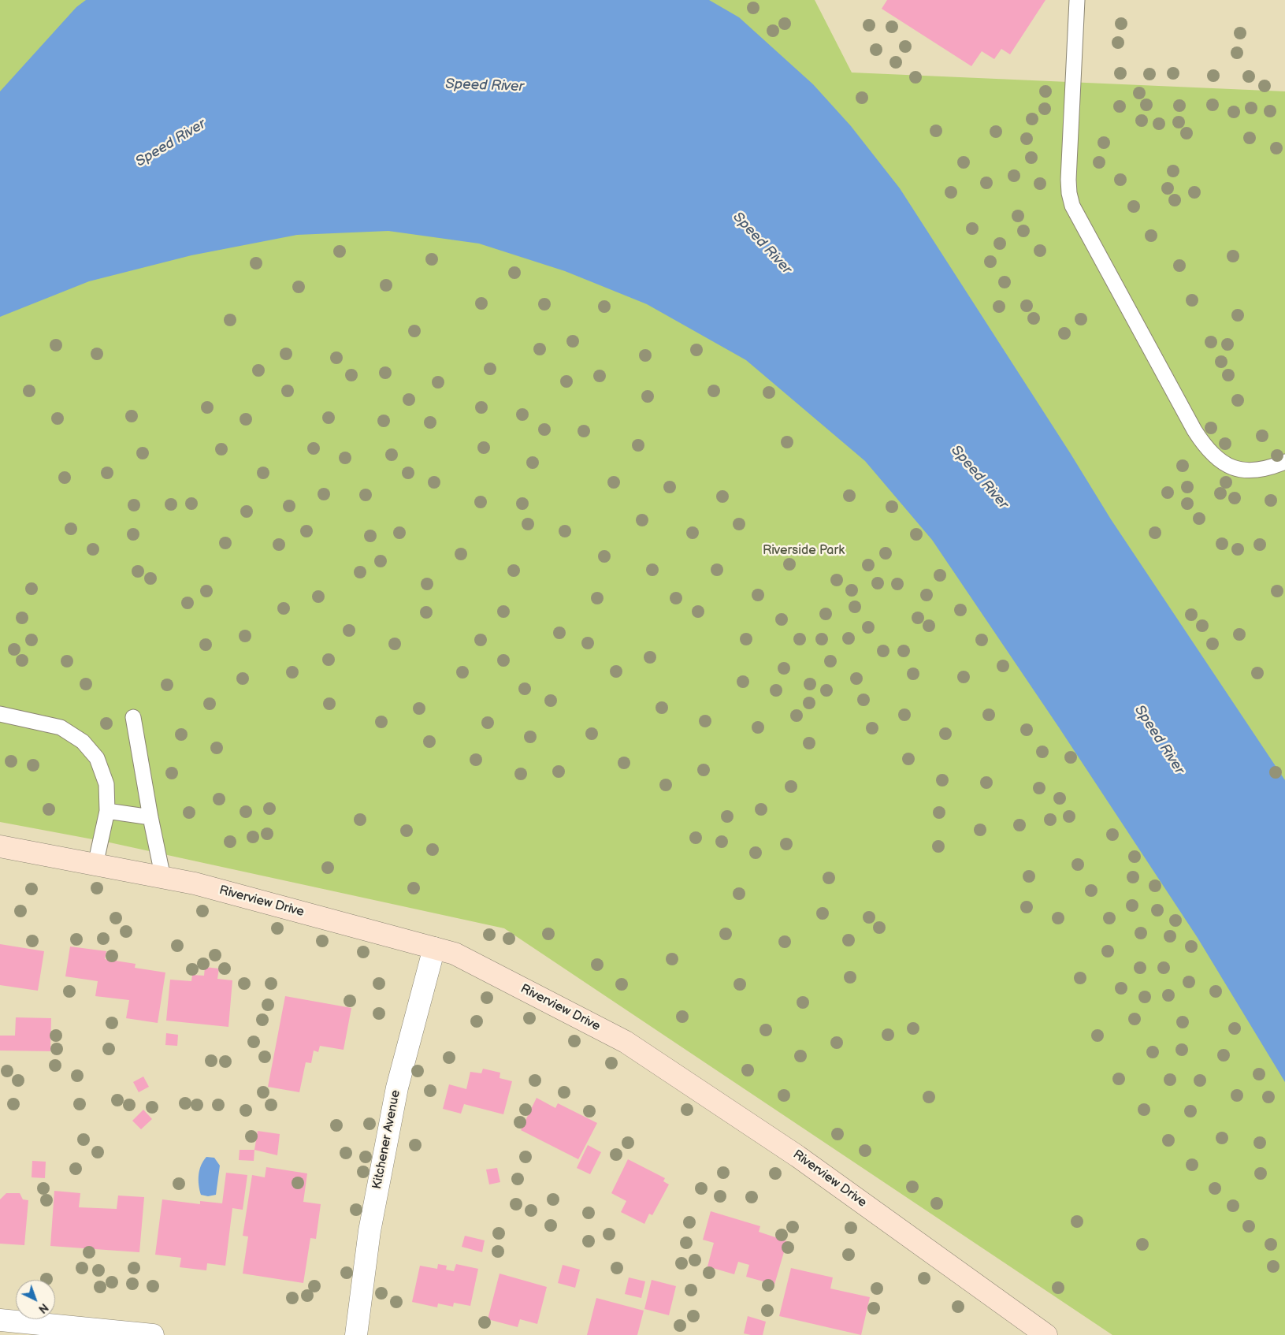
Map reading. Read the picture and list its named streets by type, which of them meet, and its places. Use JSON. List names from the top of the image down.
{
  "streets": {
    "street": ["Riverview Drive", "Kitchener Avenue"]
  },
  "crossings": [
    ["Riverview Drive", "Kitchener Avenue"]
  ],
  "water": ["Speed River"],
  "parks": ["Riverside Park"],
  "north": "bottom right"
}
